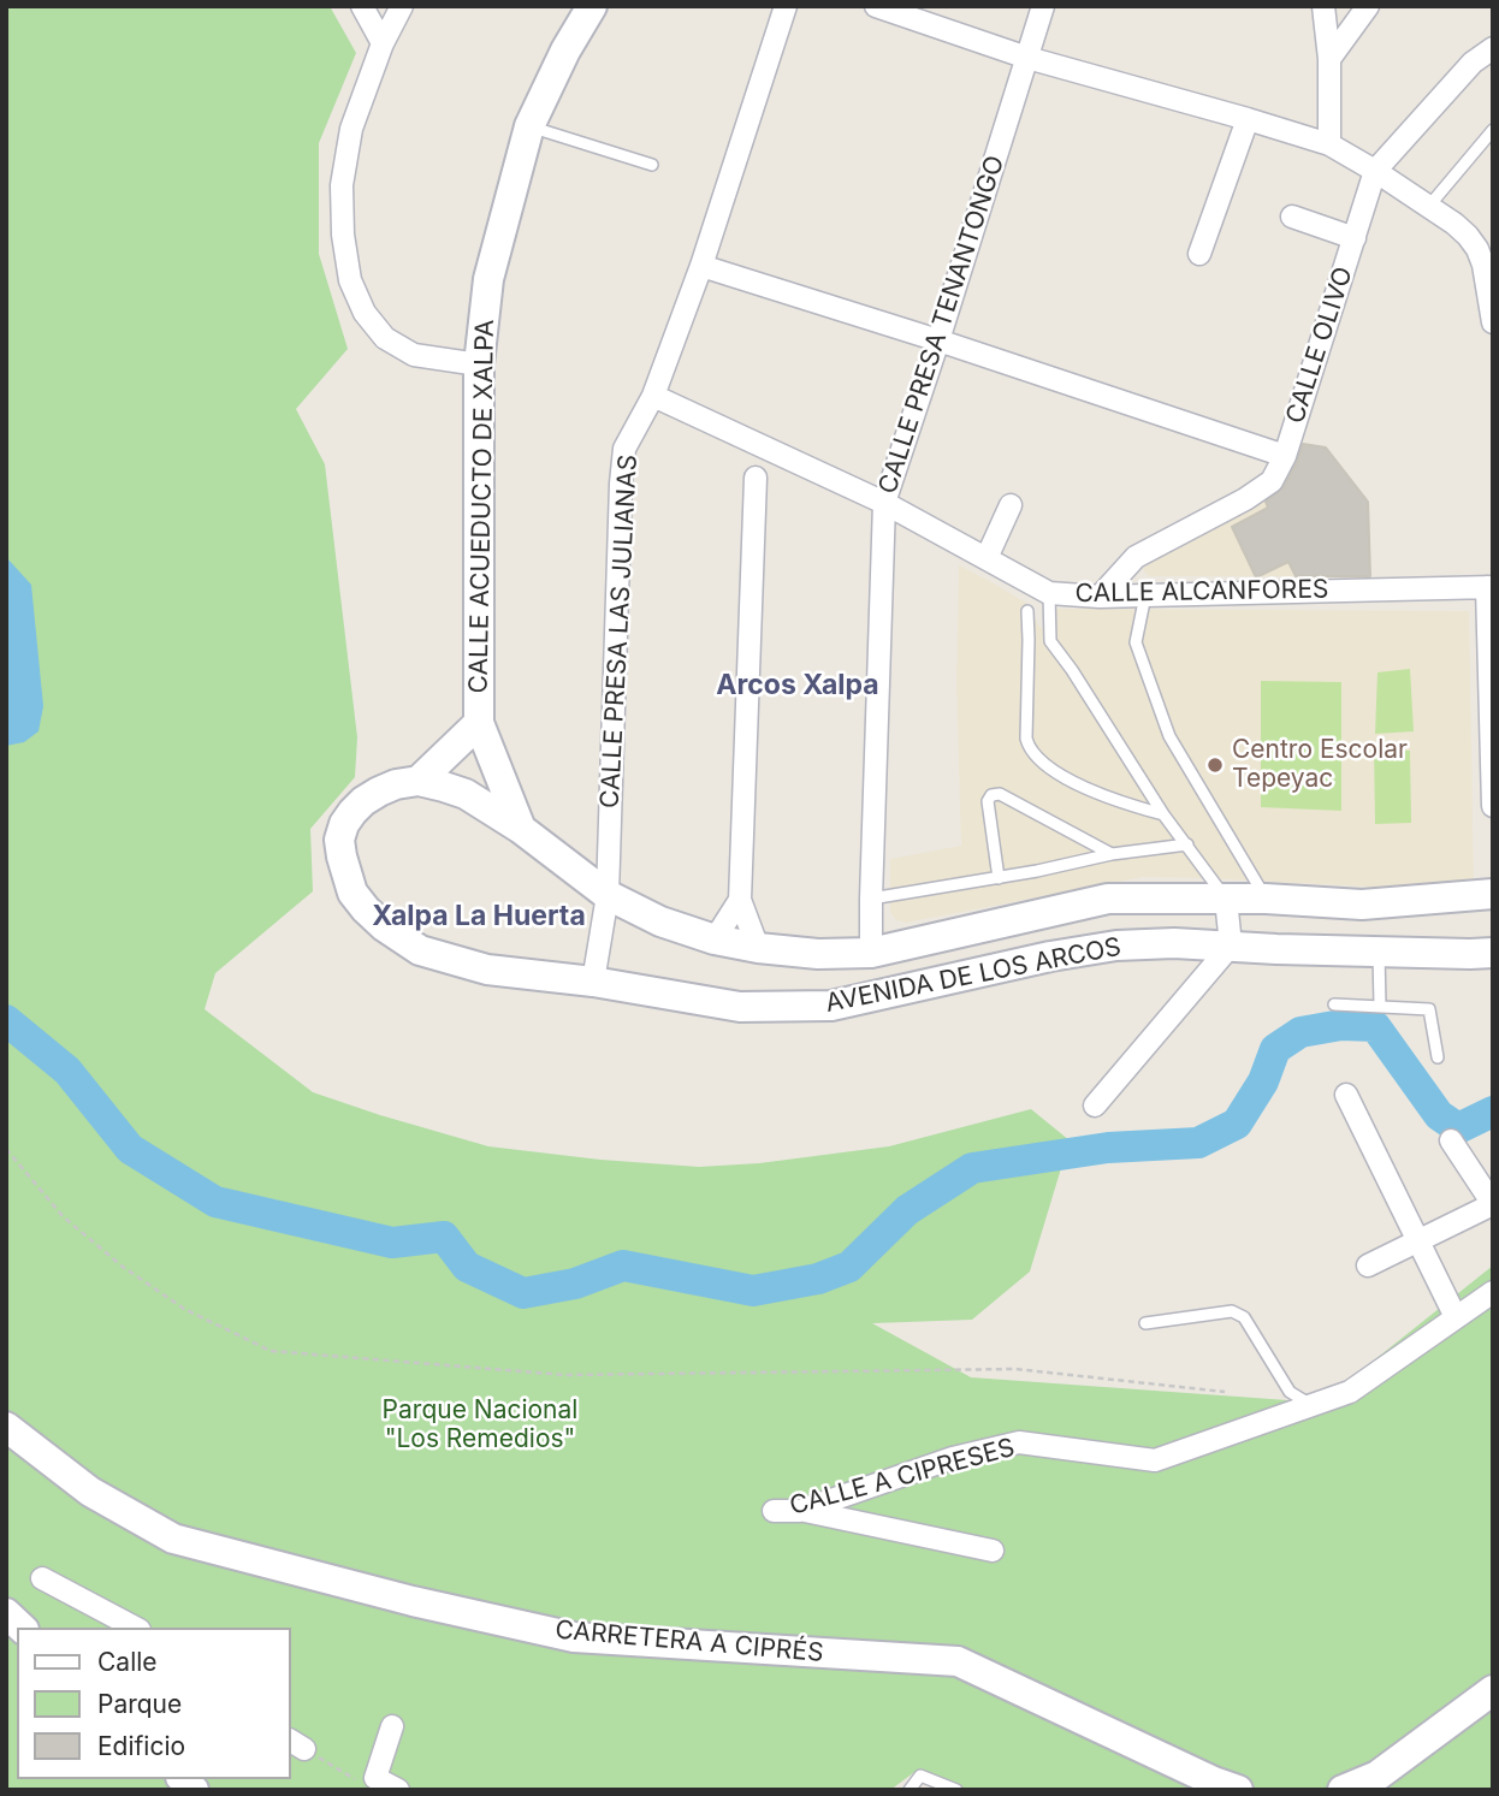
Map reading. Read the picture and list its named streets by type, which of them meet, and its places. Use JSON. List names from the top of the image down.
{
  "streets": {
    "main road": ["CALLE ACUEDUCTO DE XALPA", "AVENIDA DE LOS ARCOS", "CARRETERA A CIPRÉS"],
    "street": [
      "CALLE PRESA TENANTONGO",
      "CALLE OLIVO",
      "CALLE ALCANFORES",
      "CALLE PRESA LAS JULIANAS",
      "CALLE A CIPRESES"
    ]
  },
  "crossings": [
    ["CALLE PRESA TENANTONGO", "CALLE ALCANFORES"],
    ["CALLE PRESA TENANTONGO", "AVENIDA DE LOS ARCOS"],
    ["CALLE OLIVO", "CALLE ALCANFORES"],
    ["CALLE ACUEDUCTO DE XALPA", "AVENIDA DE LOS ARCOS"],
    ["CALLE ALCANFORES", "CALLE PRESA LAS JULIANAS"],
    ["CALLE PRESA LAS JULIANAS", "AVENIDA DE LOS ARCOS"]
  ],
  "districts": ["Arcos Xalpa", "Xalpa La Huerta"],
  "parks": ["Parque Nacional \"Los Remedios\""],
  "places": ["Centro Escolar Tepeyac"],
  "legend": ["Calle", "Parque", "Edificio"]
}
